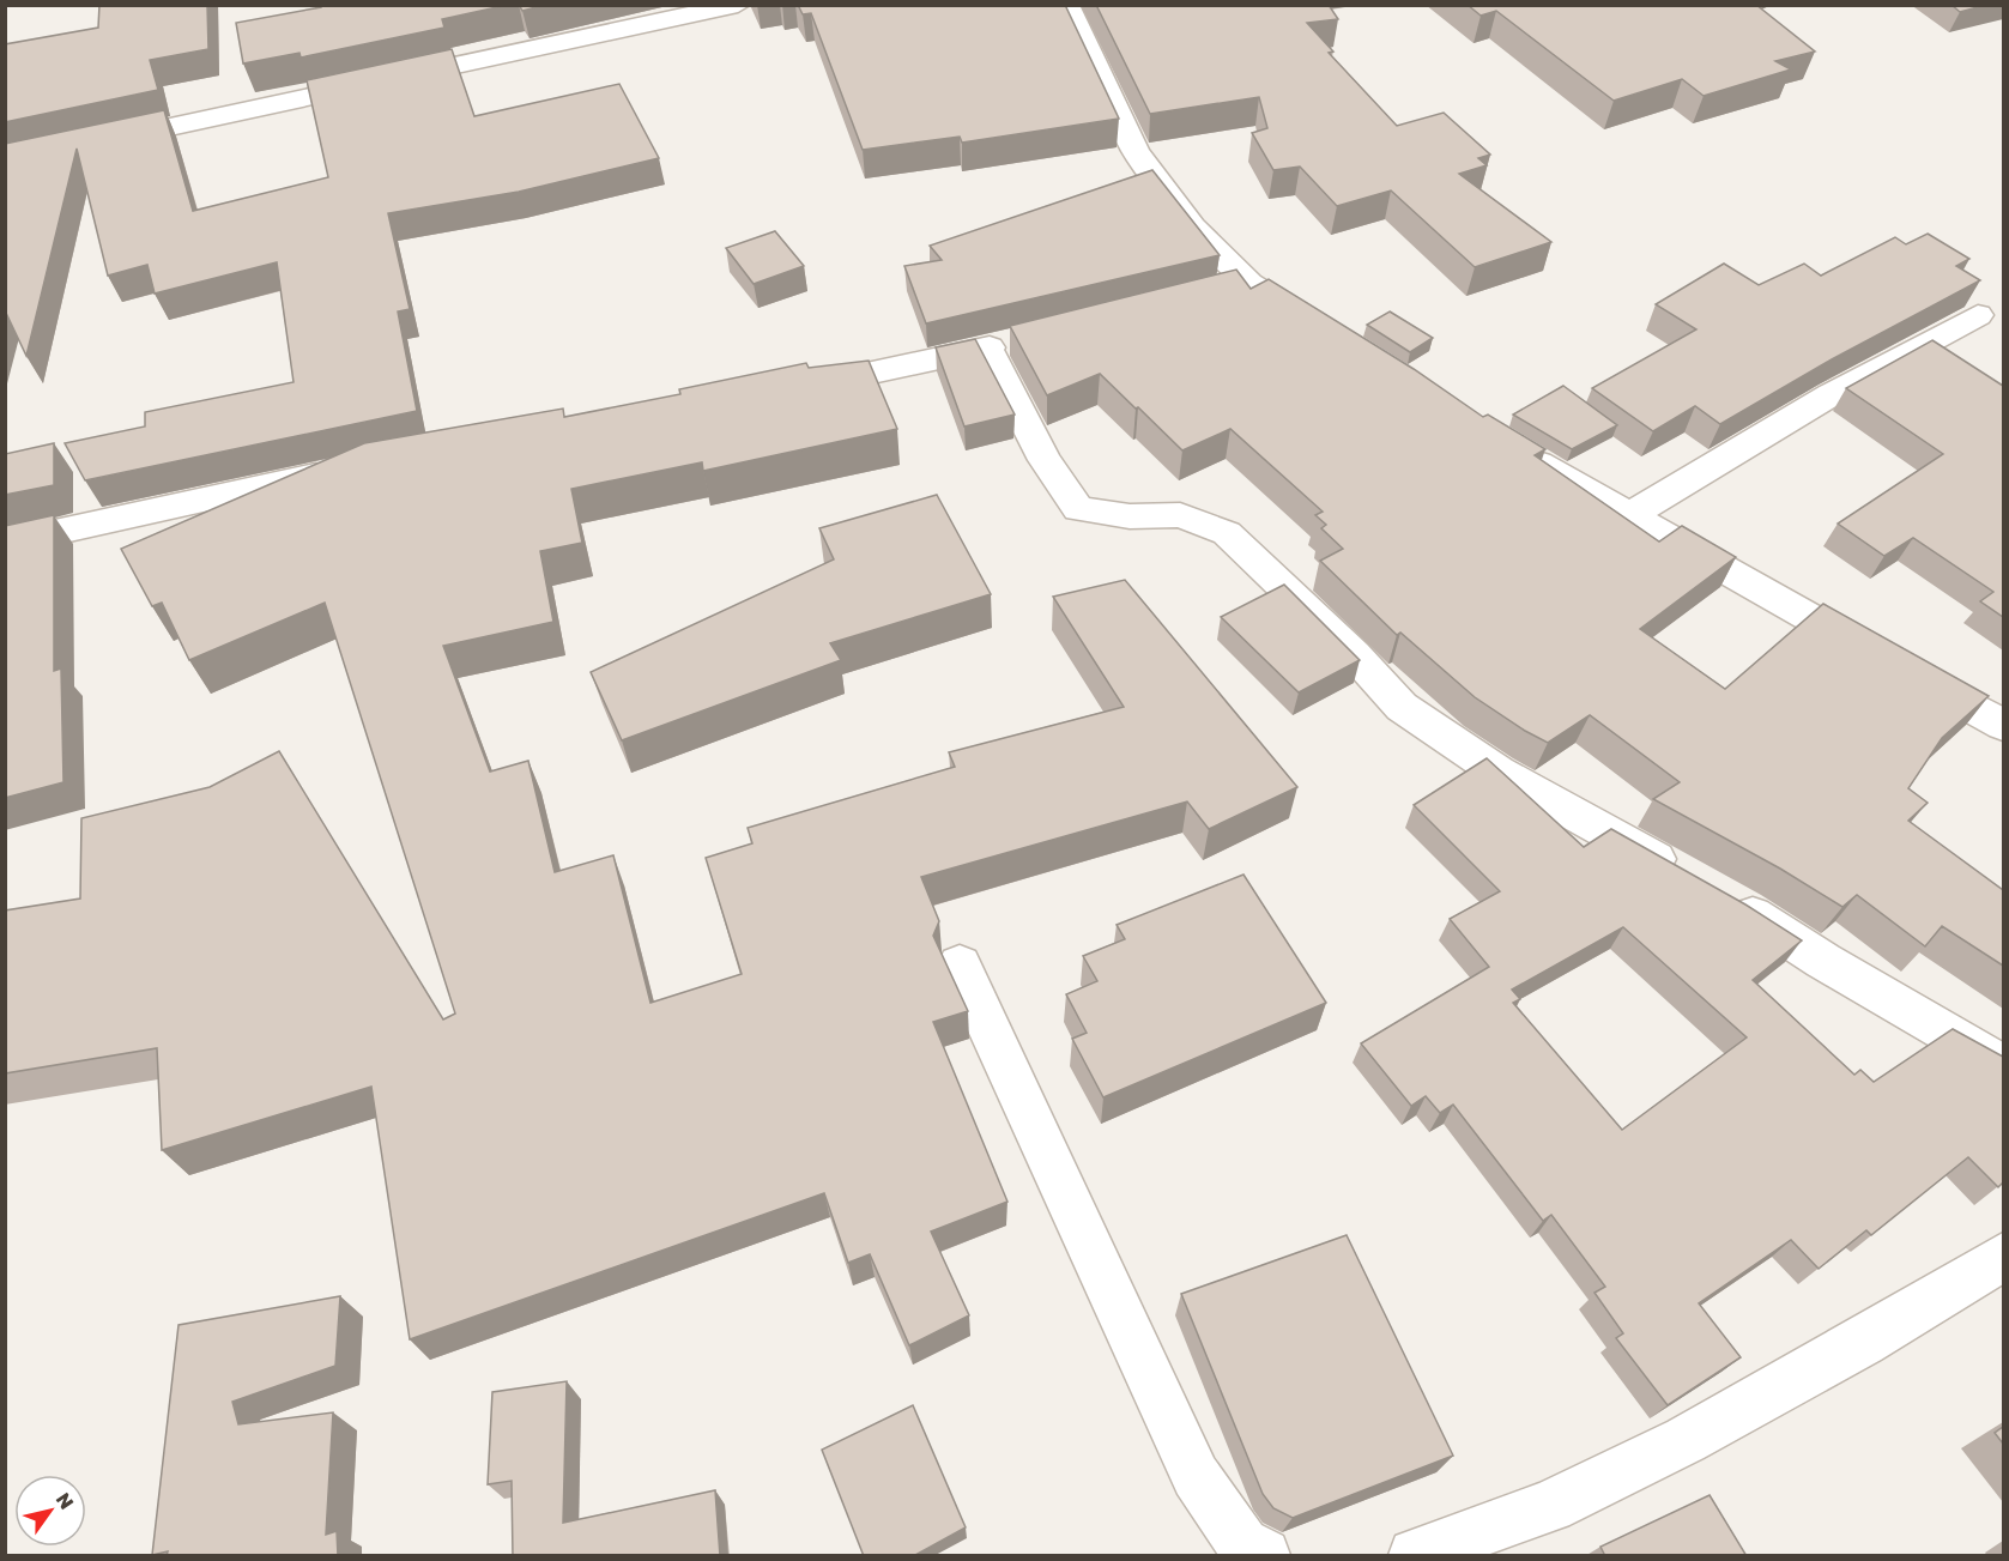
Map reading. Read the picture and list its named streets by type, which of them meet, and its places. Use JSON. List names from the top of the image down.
{
  "north": "top right"
}
